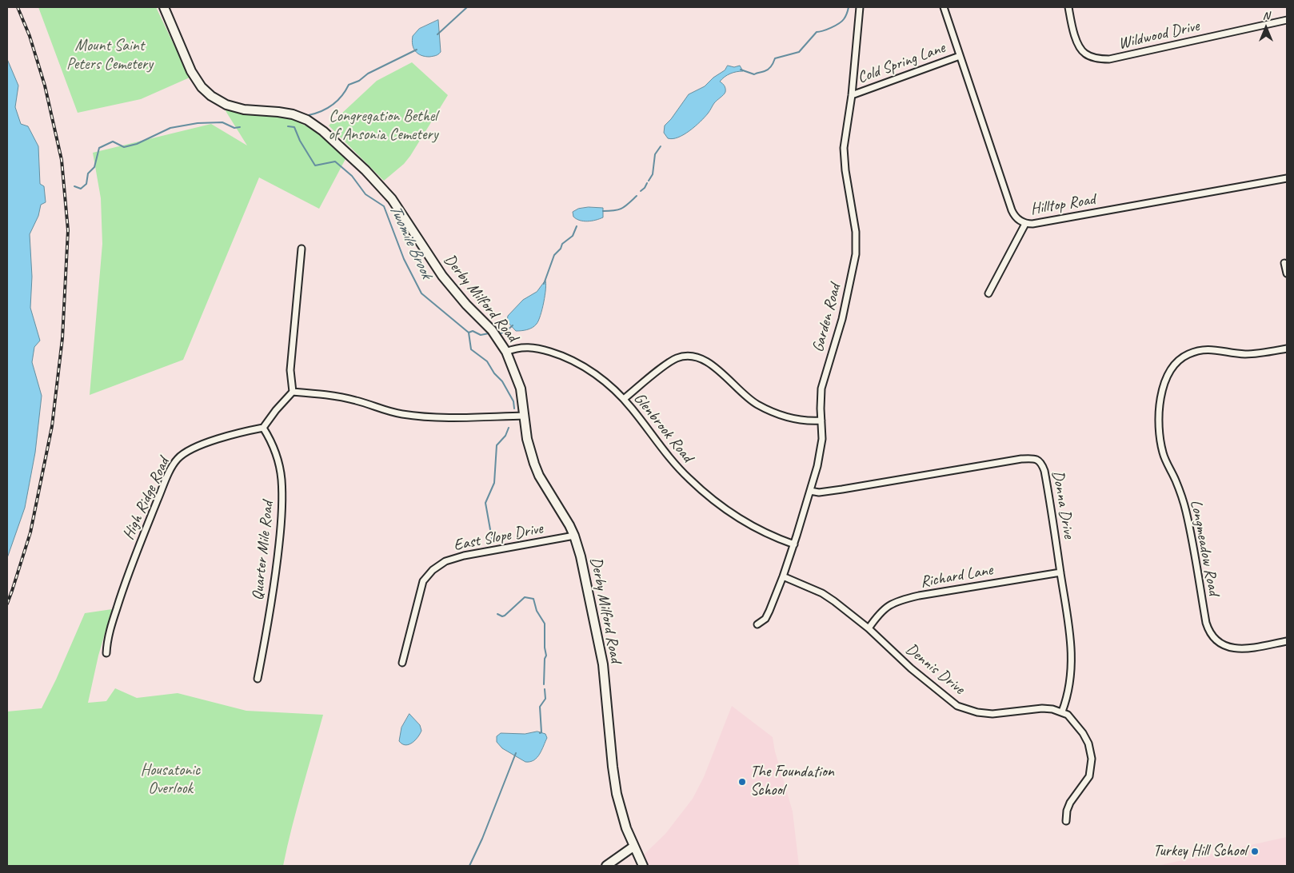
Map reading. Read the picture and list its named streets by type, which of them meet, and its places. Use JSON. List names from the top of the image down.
{
  "streets": {
    "main road": ["Derby Milford Road"],
    "street": [
      "Wildwood Drive",
      "Cold Spring Lane",
      "Hilltop Road",
      "Garden Road",
      "Glenbrook Road",
      "High Ridge Road",
      "Donna Drive",
      "East Slope Drive",
      "Longmeadow Road",
      "Quarter Mile Road",
      "Richard Lane",
      "Dennis Drive"
    ]
  },
  "crossings": [
    ["Cold Spring Lane", "Hilltop Road"],
    ["Cold Spring Lane", "Garden Road"],
    ["Derby Milford Road", "Glenbrook Road"],
    ["Derby Milford Road", "East Slope Drive"],
    ["Garden Road", "Glenbrook Road"],
    ["Garden Road", "Donna Drive"],
    ["Garden Road", "Dennis Drive"],
    ["High Ridge Road", "Quarter Mile Road"],
    ["Donna Drive", "Richard Lane"],
    ["Donna Drive", "Dennis Drive"],
    ["Richard Lane", "Dennis Drive"]
  ],
  "water": ["Twomile Brook"],
  "parks": ["Mount Saint Peters Cemetery", "Congregation Bethel of Ansonia Cemetery", "Housatonic Overlook"],
  "places": ["The Foundation School", "Turkey Hill School"],
  "north": "top"
}
